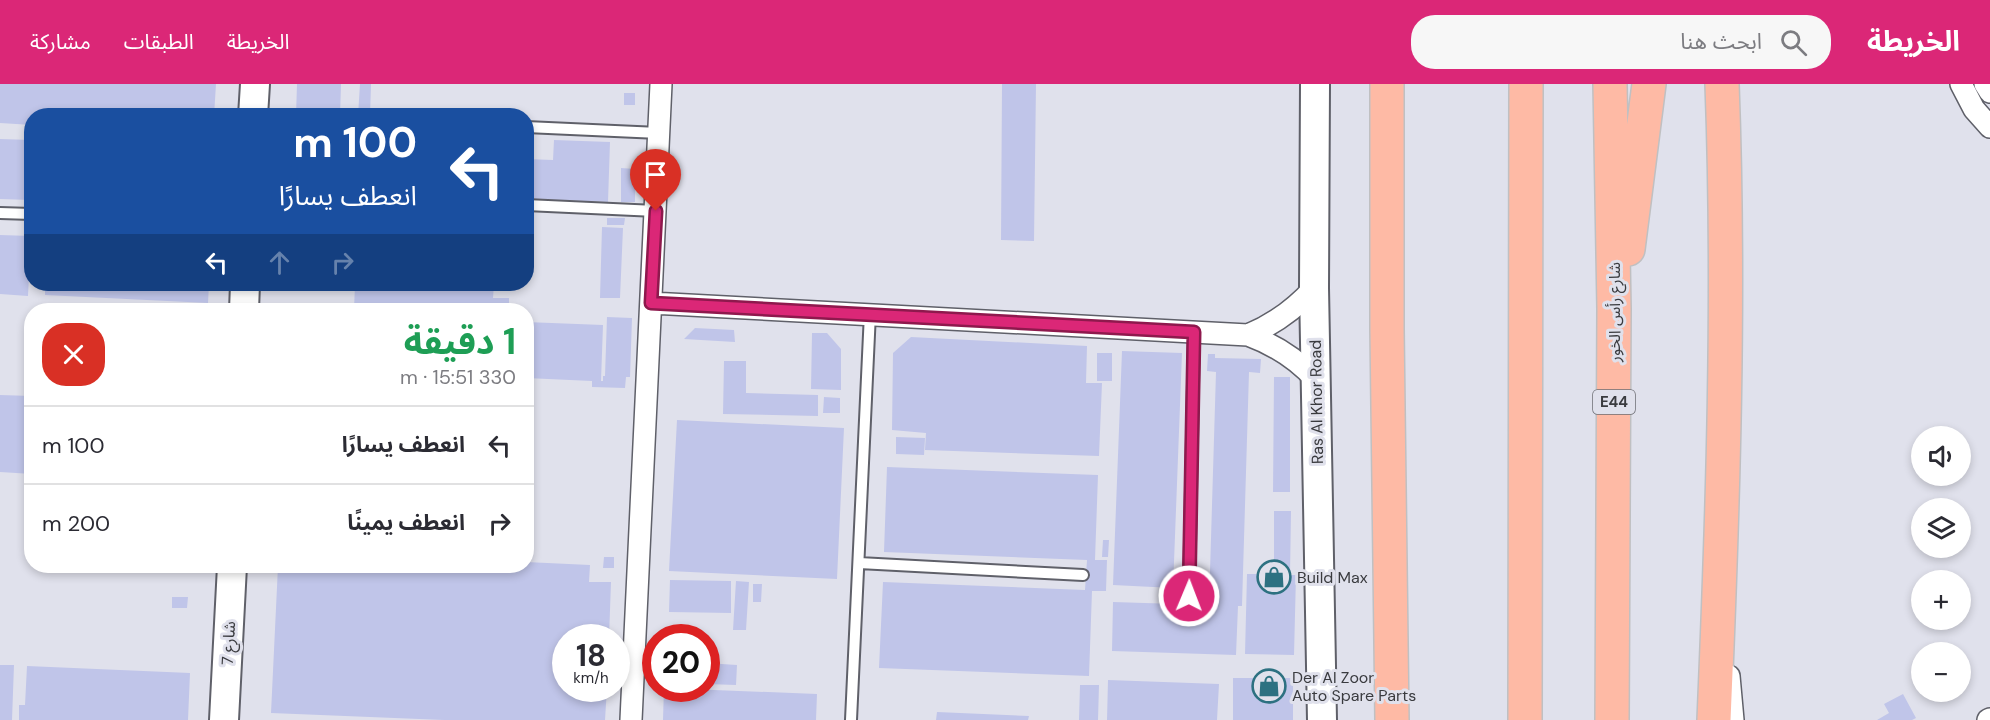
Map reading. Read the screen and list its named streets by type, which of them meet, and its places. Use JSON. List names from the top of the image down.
{
  "streets": {
    "highway": ["شارع رأس الخور", "E44"],
    "street": ["Ras Al Khor Road", "شارع 7"]
  },
  "places": {
    "shop": ["Build Max", "Der Al Zoor Auto Spare Parts"]
  },
  "page": {
    "header": "الخريطة",
    "search": "ابحث هنا",
    "nav": ["الخريطة", "الطبقات", "مشاركة"],
    "turn": ["100 m", "انعطف يسارًا"],
    "heading": ["1 دقيقة", "330 m · 15:51"],
    "list": [
      {
        "name": "انعطف يسارًا",
        "value": "100 m"
      },
      {
        "name": "انعطف يمينًا",
        "value": "200 m"
      }
    ],
    "map_buttons": ["+", "−"],
    "speed": "18 km/h",
    "limit": "20"
  }
}
